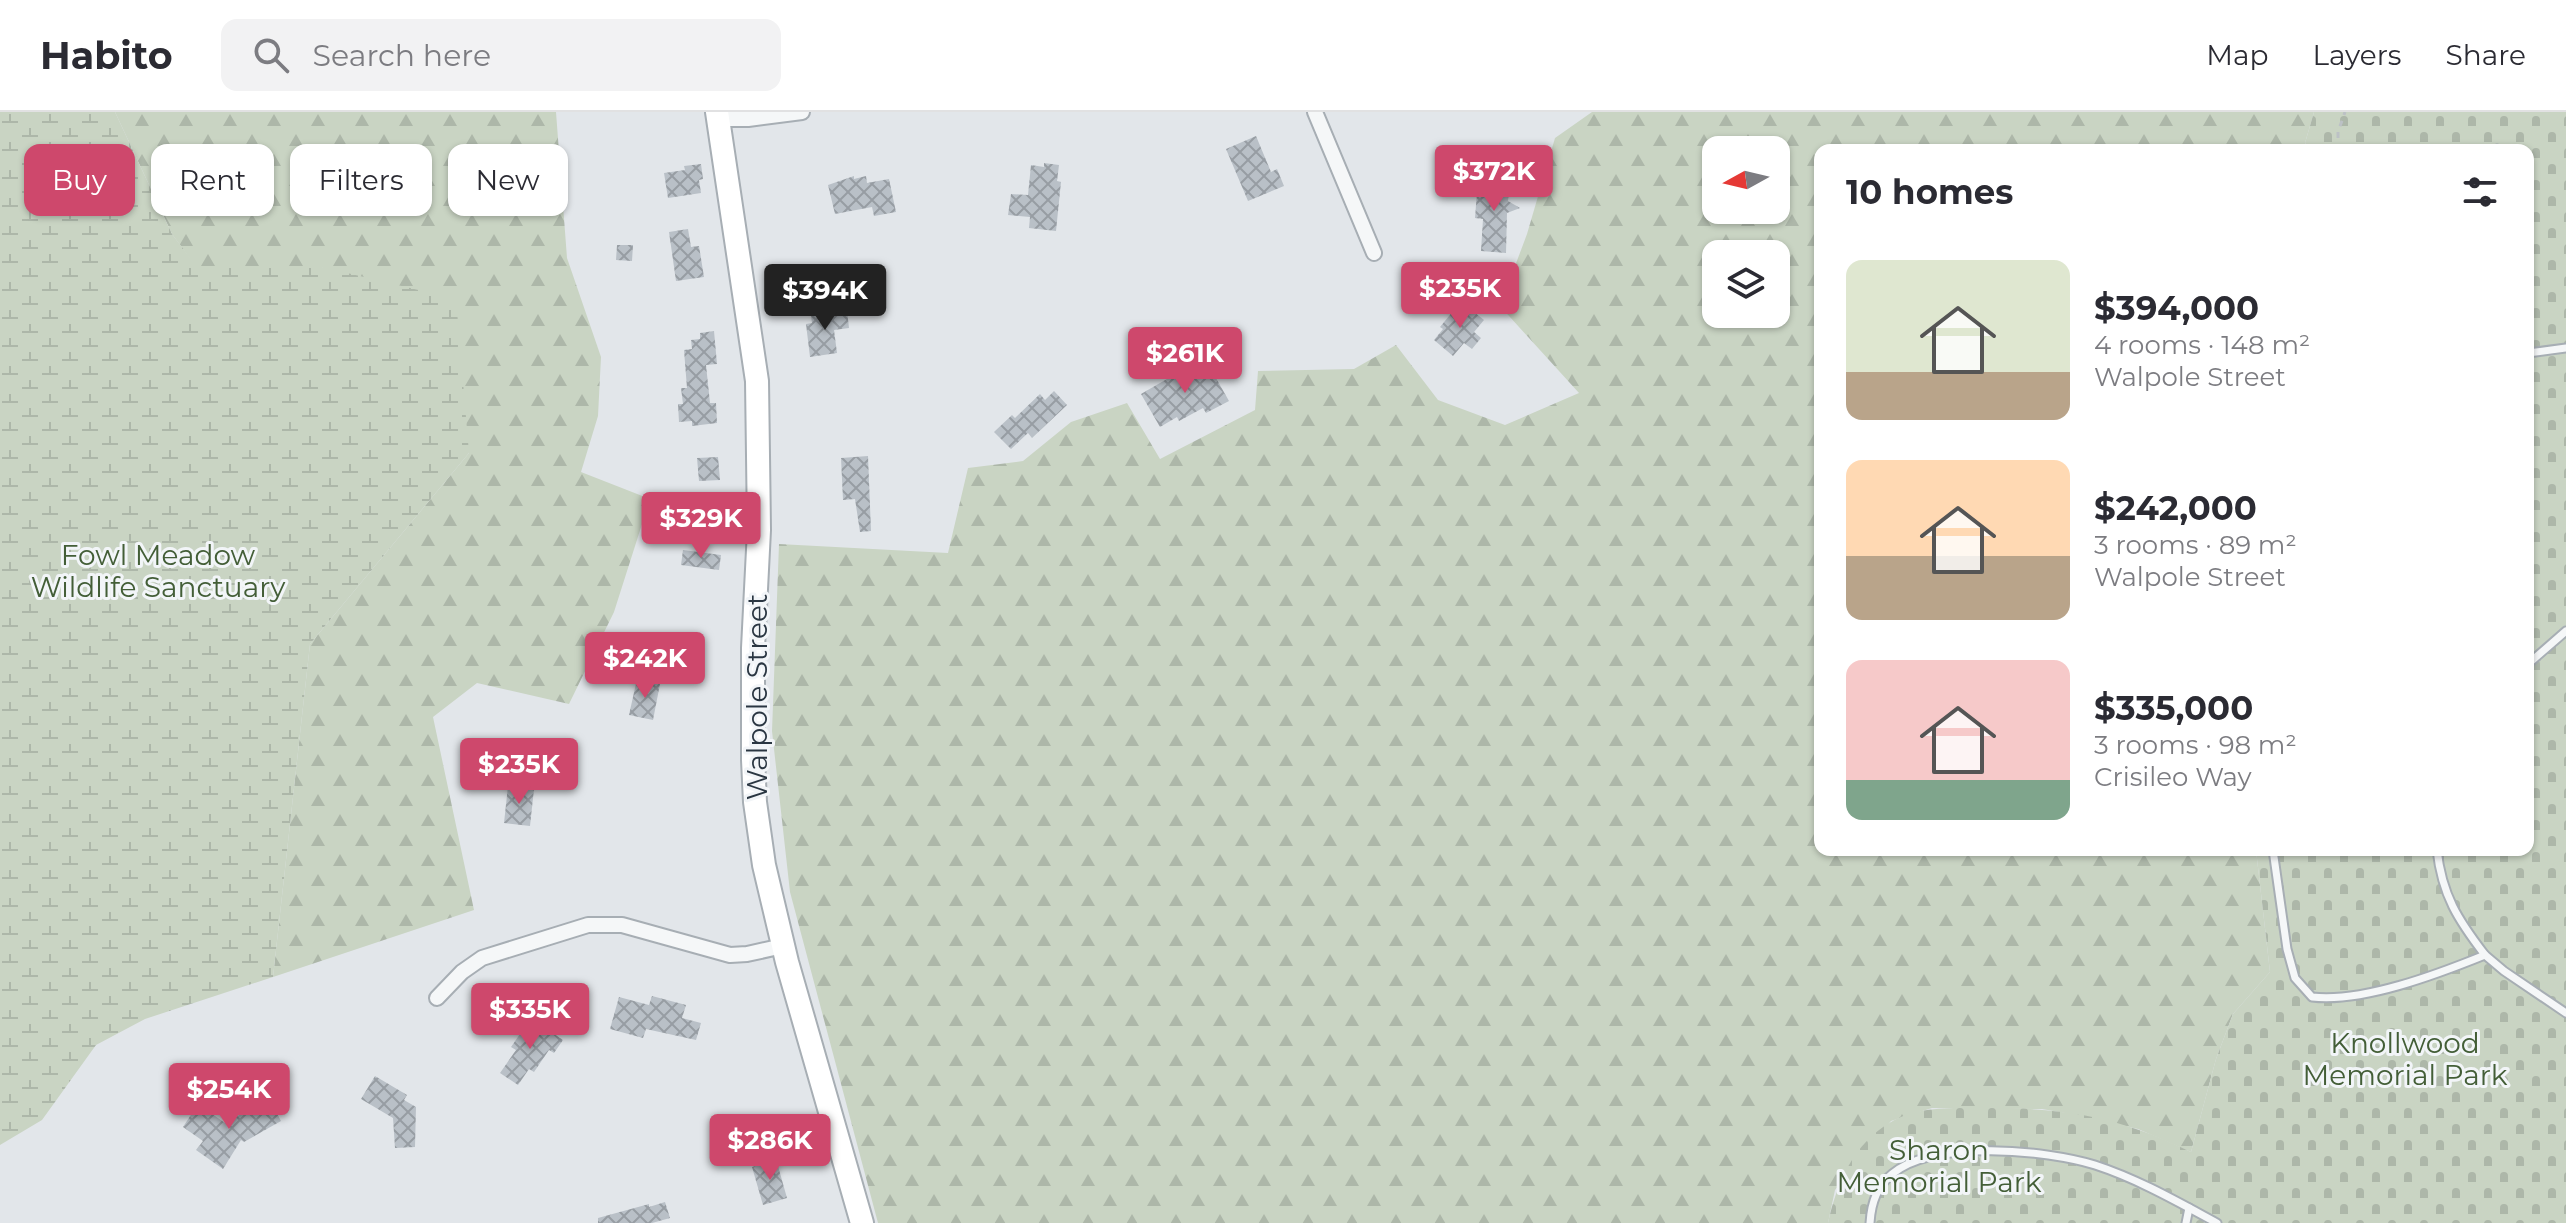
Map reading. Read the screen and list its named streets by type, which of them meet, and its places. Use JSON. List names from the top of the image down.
{
  "streets": {
    "main road": ["Walpole Street"]
  },
  "parks": ["Fowl Meadow Wildlife Sanctuary", "Knollwood Memorial Park", "Sharon Memorial Park"],
  "north": "left",
  "page": {
    "header": "Habito",
    "search": "Search here",
    "nav": ["Map", "Layers", "Share"],
    "chip": [
      "Buy",
      "Rent",
      "Filters",
      "New"
    ],
    "heading": "10 homes",
    "price": [
      "$372K",
      "$235K",
      "$394K",
      "$261K",
      "$329K",
      "$242K",
      "$235K",
      "$335K",
      "$254K",
      "$286K"
    ],
    "list": [
      {
        "name": "$394,000",
        "note": "4 rooms · 148 m² · Walpole Street"
      },
      {
        "name": "$242,000",
        "note": "3 rooms · 89 m² · Walpole Street"
      },
      {
        "name": "$335,000",
        "note": "3 rooms · 98 m² · Crisileo Way"
      }
    ]
  }
}
